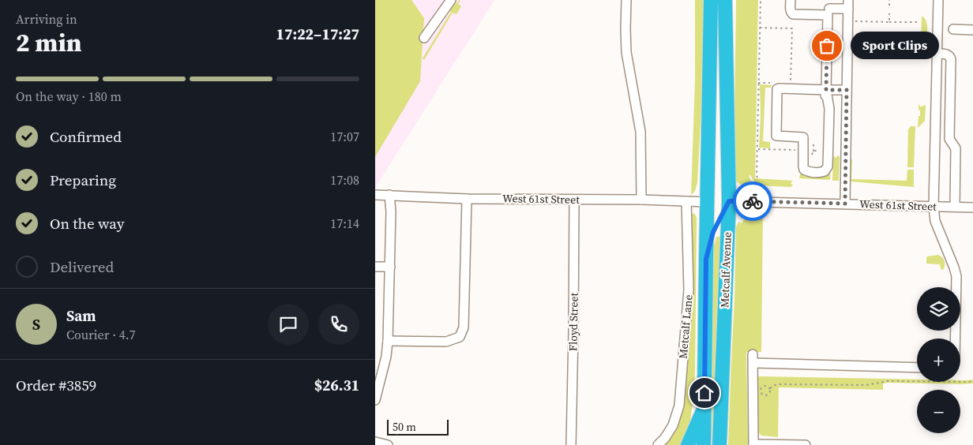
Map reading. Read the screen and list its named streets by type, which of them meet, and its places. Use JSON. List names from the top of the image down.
{
  "streets": {
    "highway": ["Metcalf Avenue"],
    "street": ["West 61st Street", "Floyd Street", "Metcalf Lane"]
  },
  "crossings": [
    ["West 61st Street", "Metcalf Avenue"],
    ["West 61st Street", "Floyd Street"],
    ["West 61st Street", "Metcalf Lane"]
  ],
  "places": ["Sport Clips"],
  "scale_bar": "50 m",
  "page": {
    "heading": ["2 min", "Arriving in", "17:22–17:27"],
    "panel": [
      "Sam",
      "Courier · 4.7",
      "Order #3859",
      "$26.31"
    ],
    "bubble": "Sport Clips",
    "bar": "On the way · 180 m",
    "list": [
      ["Confirmed", "17:07"],
      ["Preparing", "17:08"],
      ["On the way", "17:14"],
      "Delivered"
    ],
    "map_buttons": ["+", "−"],
    "round": "S",
    "scale": "50 m"
  }
}
